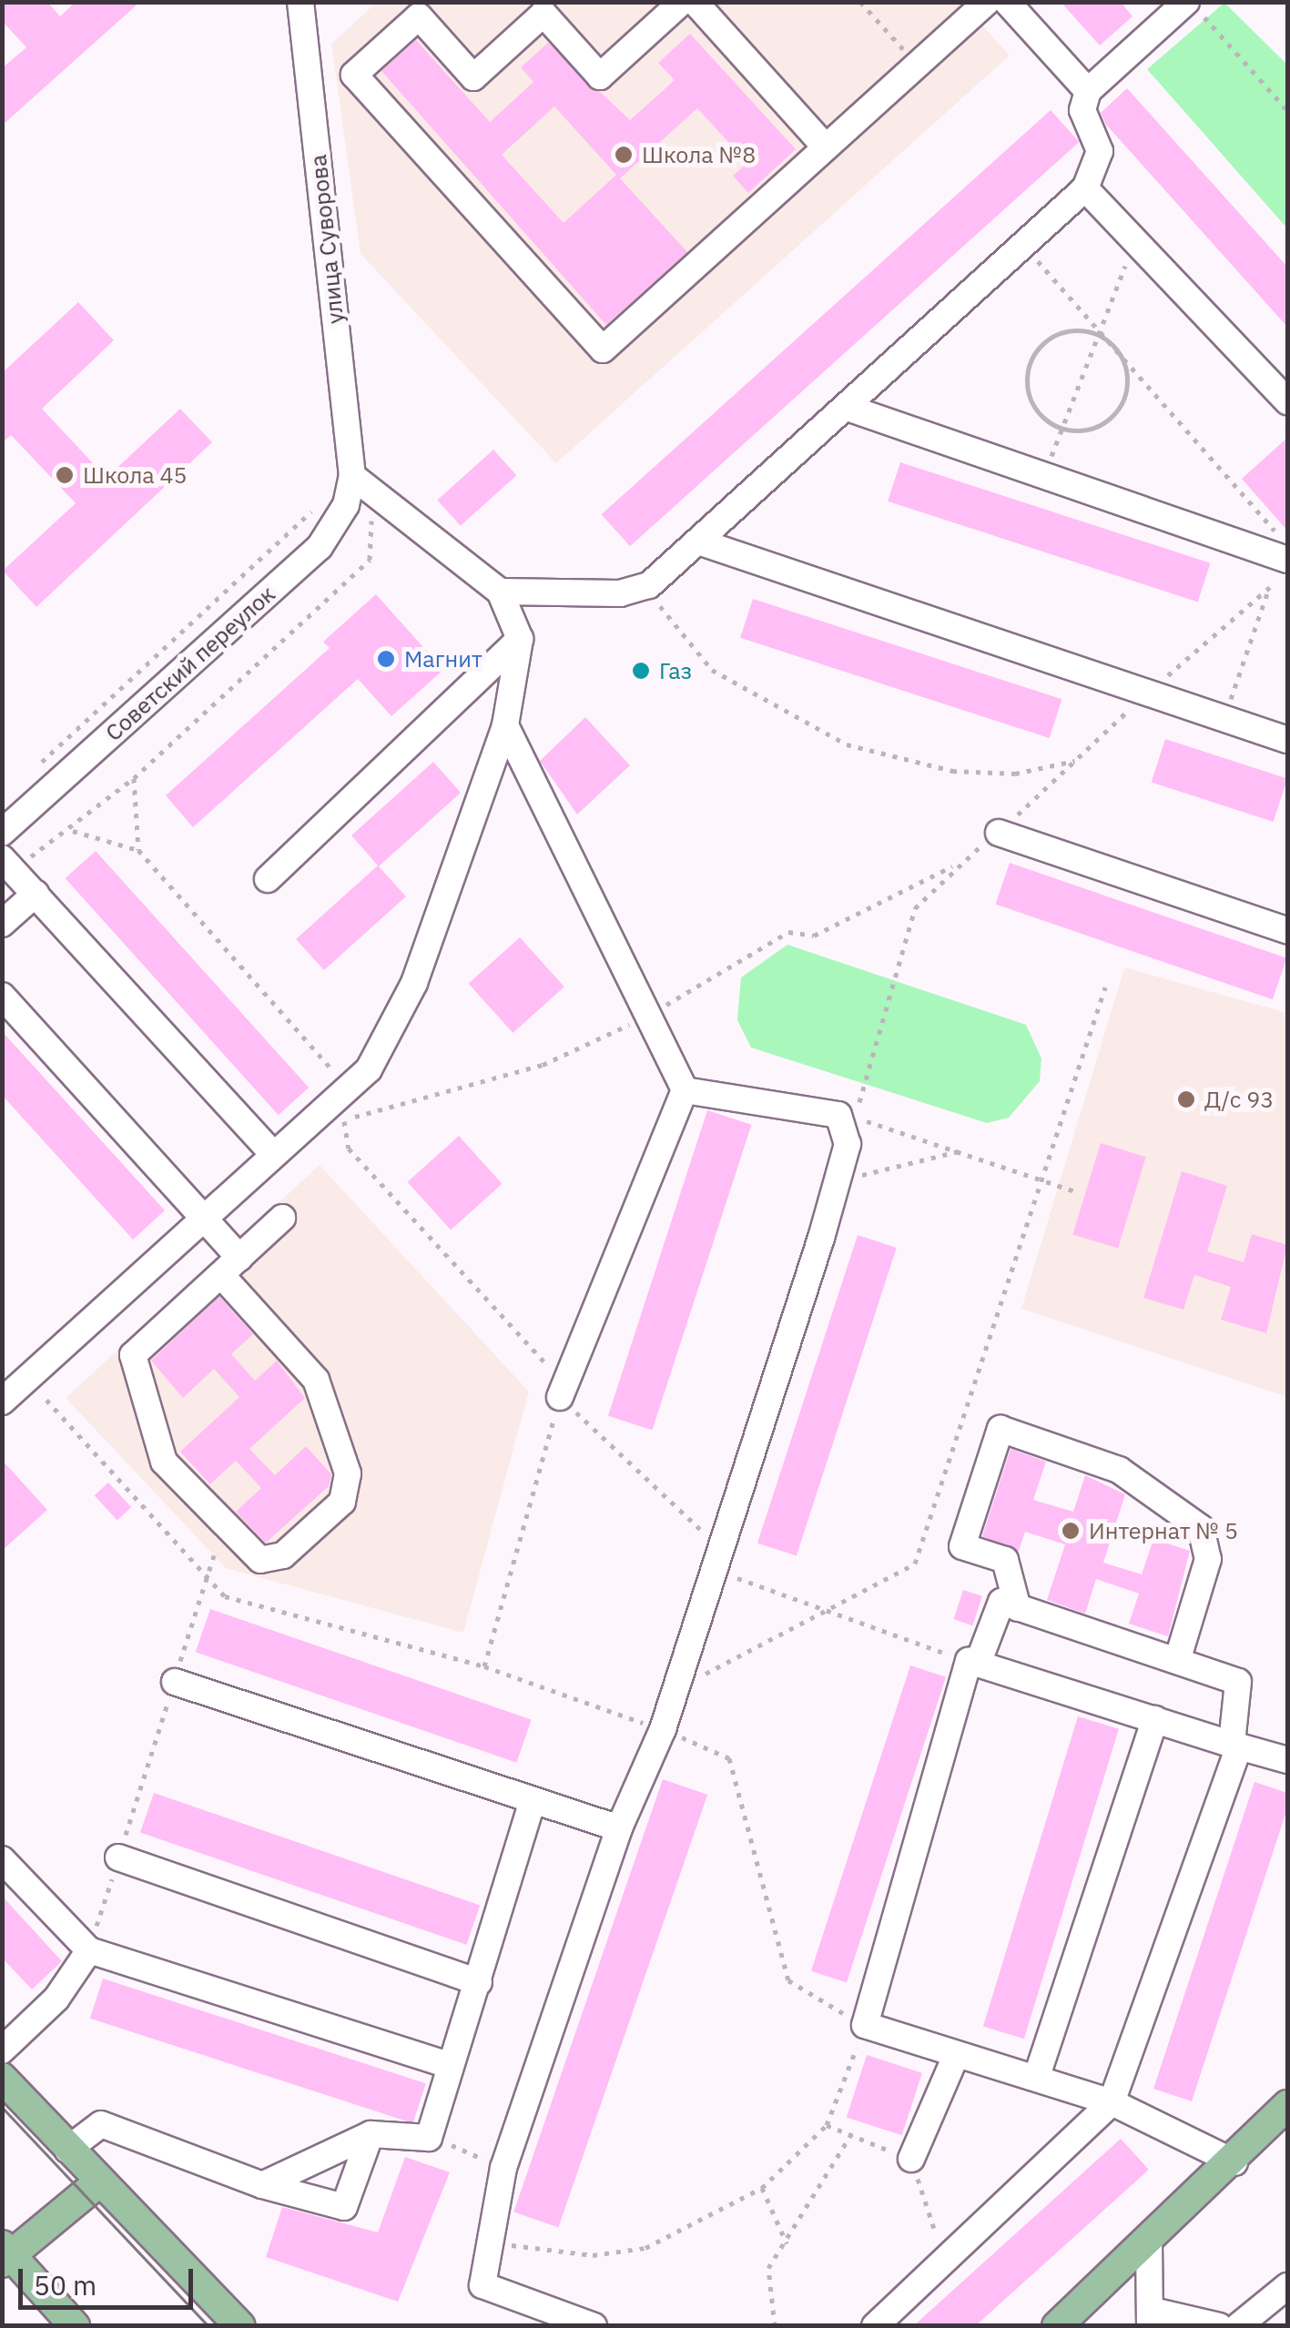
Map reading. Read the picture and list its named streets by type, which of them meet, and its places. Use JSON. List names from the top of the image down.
{
  "streets": {
    "street": ["улица Суворова", "Советский переулок"]
  },
  "crossings": [
    ["улица Суворова", "Советский переулок"]
  ],
  "places": [
    "Школа №8",
    "Школа 45",
    "Магнит",
    "Газ",
    "Д/с 93",
    "Интернат № 5"
  ],
  "scale_bar": "50 m"
}
